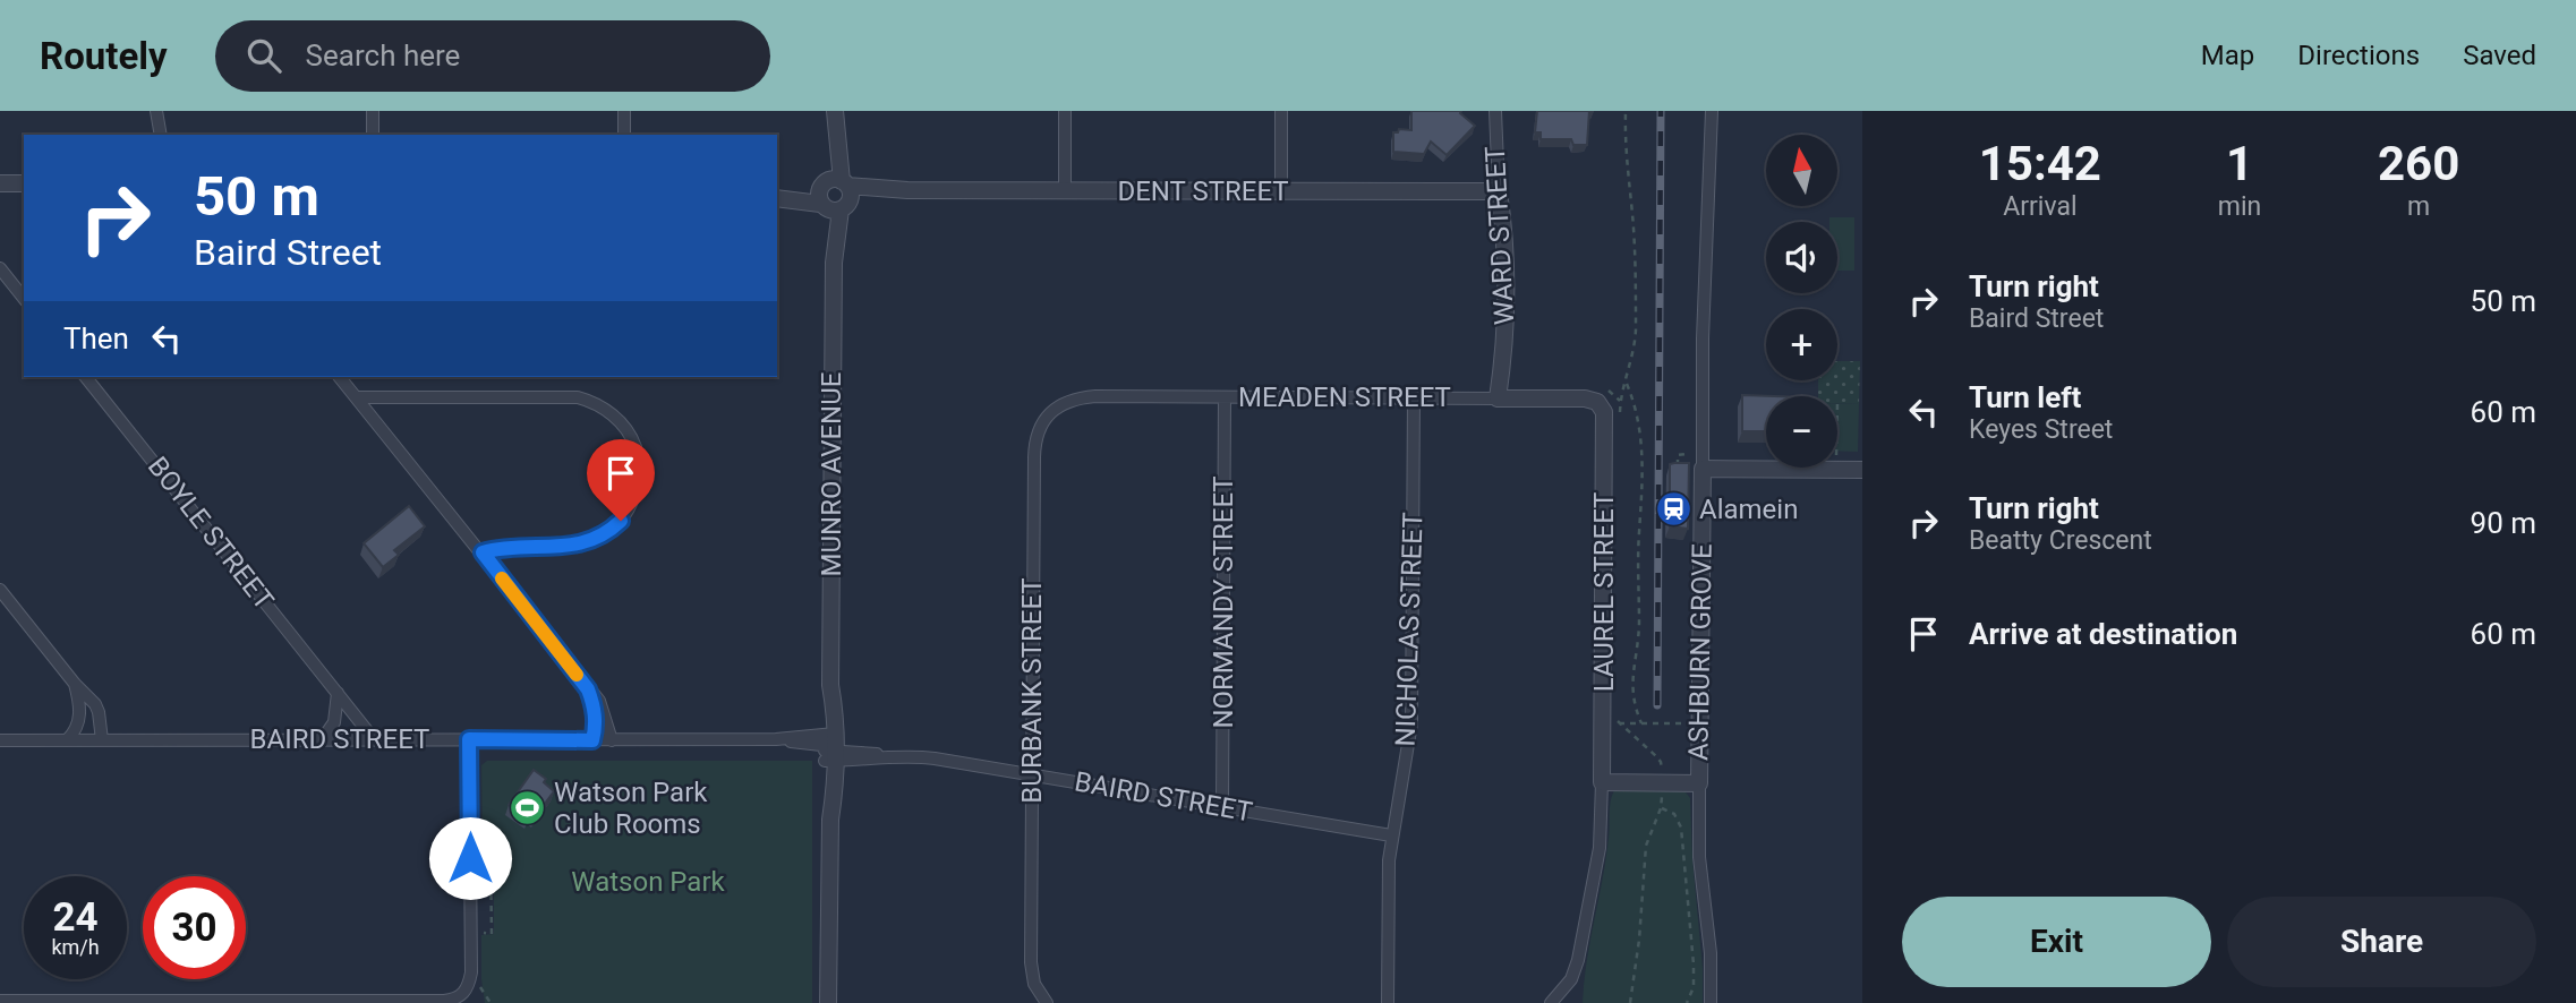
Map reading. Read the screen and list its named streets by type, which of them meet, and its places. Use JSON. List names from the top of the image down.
{
  "streets": {
    "street": [
      "DENT STREET",
      "WARD STREET",
      "MEADEN STREET",
      "MUNRO AVENUE",
      "BOYLE STREET",
      "LAUREL STREET",
      "NORMANDY STREET",
      "NICHOLAS STREET",
      "ASHBURN GROVE",
      "BURBANK STREET",
      "BAIRD STREET"
    ]
  },
  "crossings": [
    ["DENT STREET", "WARD STREET"],
    ["DENT STREET", "MUNRO AVENUE"],
    ["WARD STREET", "MEADEN STREET"],
    ["MEADEN STREET", "LAUREL STREET"],
    ["MEADEN STREET", "NORMANDY STREET"],
    ["MEADEN STREET", "NICHOLAS STREET"],
    ["MEADEN STREET", "BURBANK STREET"],
    ["MUNRO AVENUE", "BAIRD STREET"],
    ["BOYLE STREET", "BAIRD STREET"],
    ["NORMANDY STREET", "BAIRD STREET"],
    ["NICHOLAS STREET", "BAIRD STREET"],
    ["BURBANK STREET", "BAIRD STREET"]
  ],
  "parks": ["Watson Park"],
  "places": {
    "station": ["Alamein"],
    "sports": ["Watson Park Club Rooms"]
  },
  "north": "top",
  "page": {
    "header": "Routely",
    "search": "Search here",
    "nav": ["Map", "Directions", "Saved"],
    "eta": [
      "15:42",
      "Arrival",
      "1",
      "min",
      "260",
      "m"
    ],
    "map_buttons": ["+", "−"],
    "turn": ["50 m", "Baird Street"],
    "list": [
      {
        "name": "Turn right",
        "note": "Baird Street",
        "value": "50 m"
      },
      {
        "name": "Turn left",
        "note": "Keyes Street",
        "value": "60 m"
      },
      {
        "name": "Turn right",
        "note": "Beatty Crescent",
        "value": "90 m"
      },
      {
        "name": "Arrive at destination",
        "value": "60 m"
      }
    ],
    "then": "Then",
    "speed": "24 km/h",
    "limit": "30",
    "buttons": ["Exit", "Share"]
  }
}
